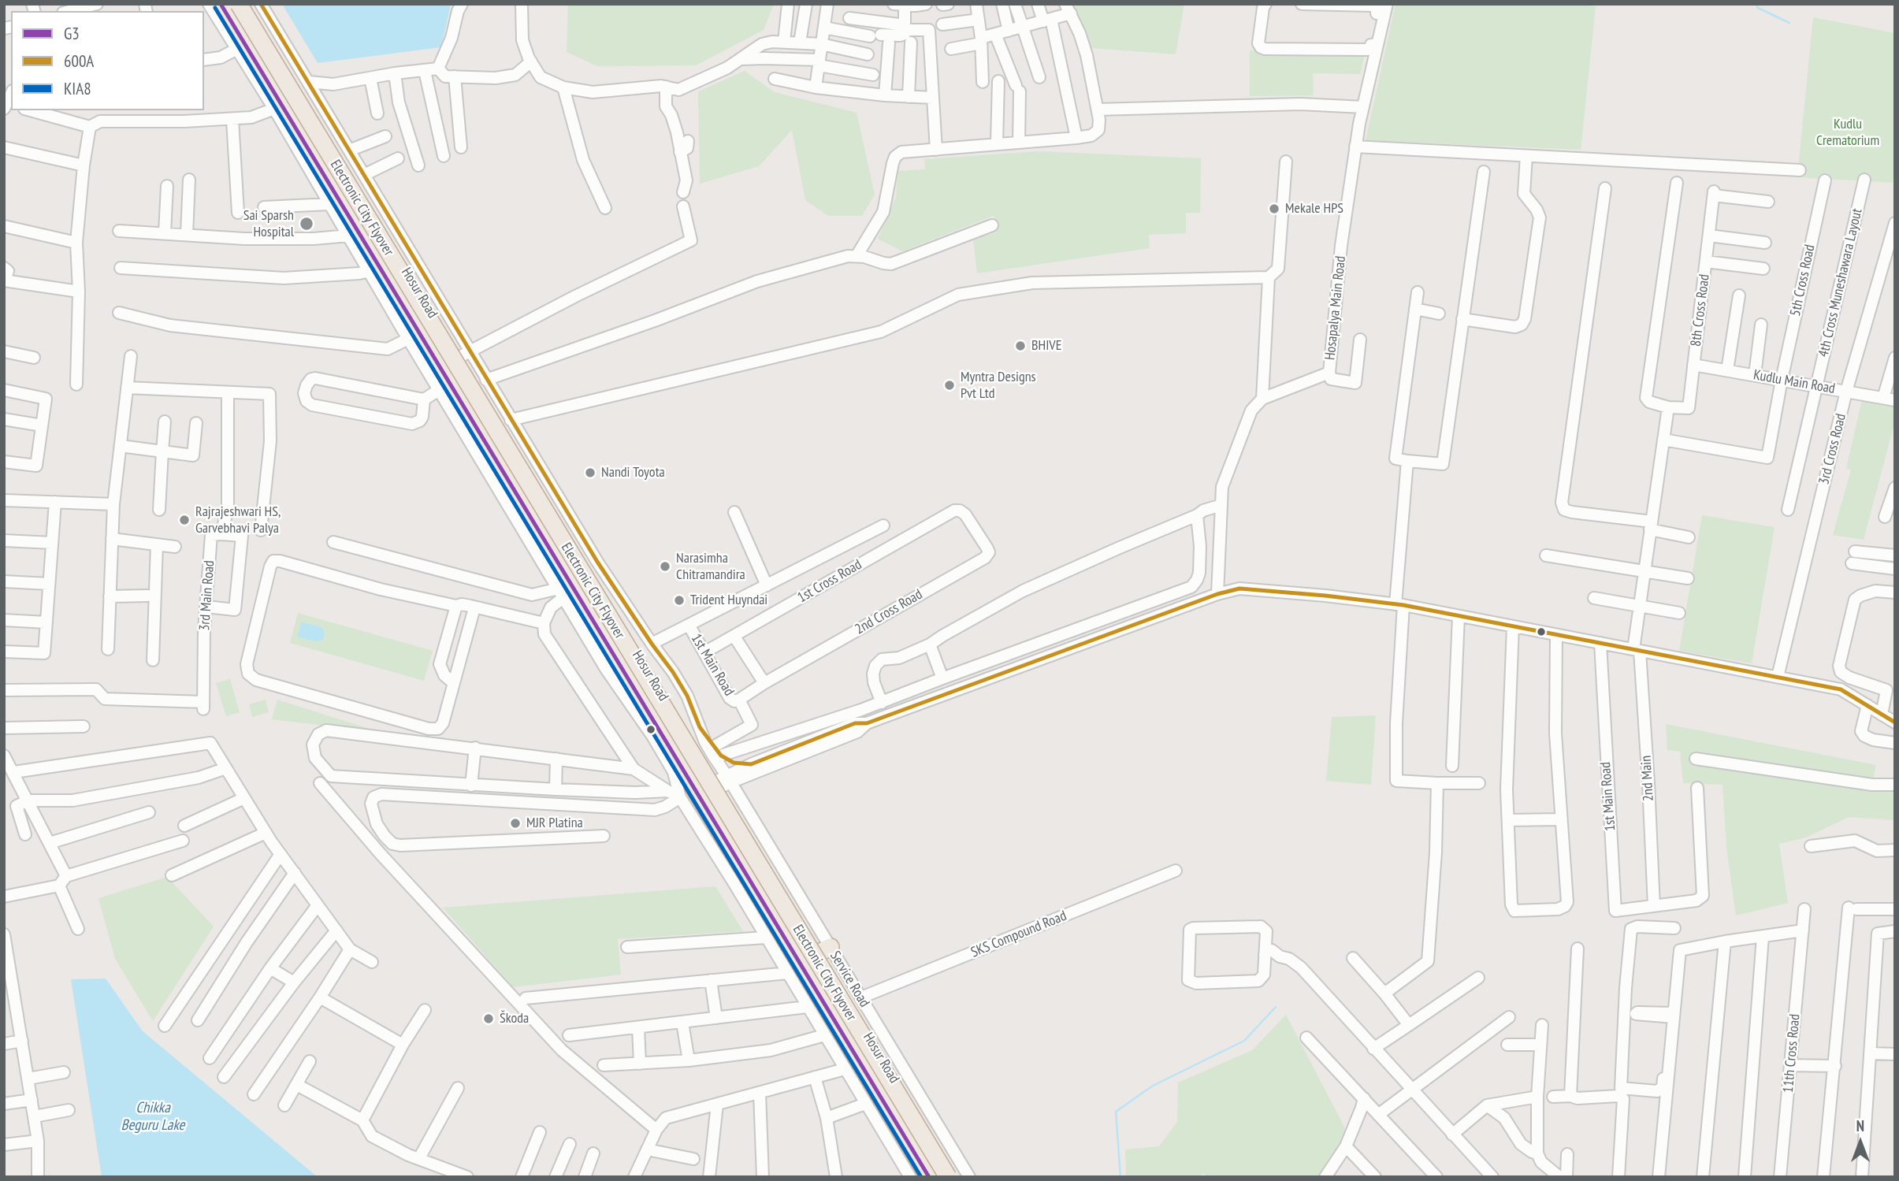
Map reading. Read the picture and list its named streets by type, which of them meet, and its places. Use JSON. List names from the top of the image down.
{
  "streets": {
    "highway": ["Electronic City Flyover", "Hosur Road"],
    "street": [
      "5th Cross Road",
      "4th Cross Muneshawara Layout",
      "Hosapalya Main Road",
      "8th Cross Road",
      "Kudlu Main Road",
      "3rd Cross Road",
      "1st Cross Road",
      "3rd Main Road",
      "2nd Cross Road",
      "1st Main Road",
      "2nd Main",
      "SKS Compound Road",
      "Service Road",
      "11th Cross Road"
    ]
  },
  "crossings": [
    ["5th Cross Road", "Kudlu Main Road"],
    ["5th Cross Road", "2nd Main"],
    ["4th Cross Muneshawara Layout", "Kudlu Main Road"],
    ["Hosur Road", "Service Road"],
    ["8th Cross Road", "Kudlu Main Road"],
    ["8th Cross Road", "2nd Main"],
    ["Kudlu Main Road", "3rd Cross Road"],
    ["1st Cross Road", "2nd Cross Road"],
    ["1st Cross Road", "1st Main Road"],
    ["2nd Cross Road", "1st Main Road"],
    ["1st Main Road", "2nd Main"],
    ["SKS Compound Road", "Service Road"]
  ],
  "water": ["Chikka Beguru Lake"],
  "parks": ["Kudlu Crematorium"],
  "places": [
    "Mekale HPS",
    "Sai Sparsh Hospital",
    "BHIVE",
    "Myntra Designs Pvt Ltd",
    "Nandi Toyota",
    "Rajrajeshwari HS, Garvebhavi Palya",
    "Narasimha Chitramandira",
    "Trident Huyndai",
    "MJR Platina",
    "Škoda"
  ],
  "lines": ["transit line G3", "transit line 600A", "transit line KIA8"],
  "legend": ["G3", "600A", "KIA8"],
  "north": "top"
}
